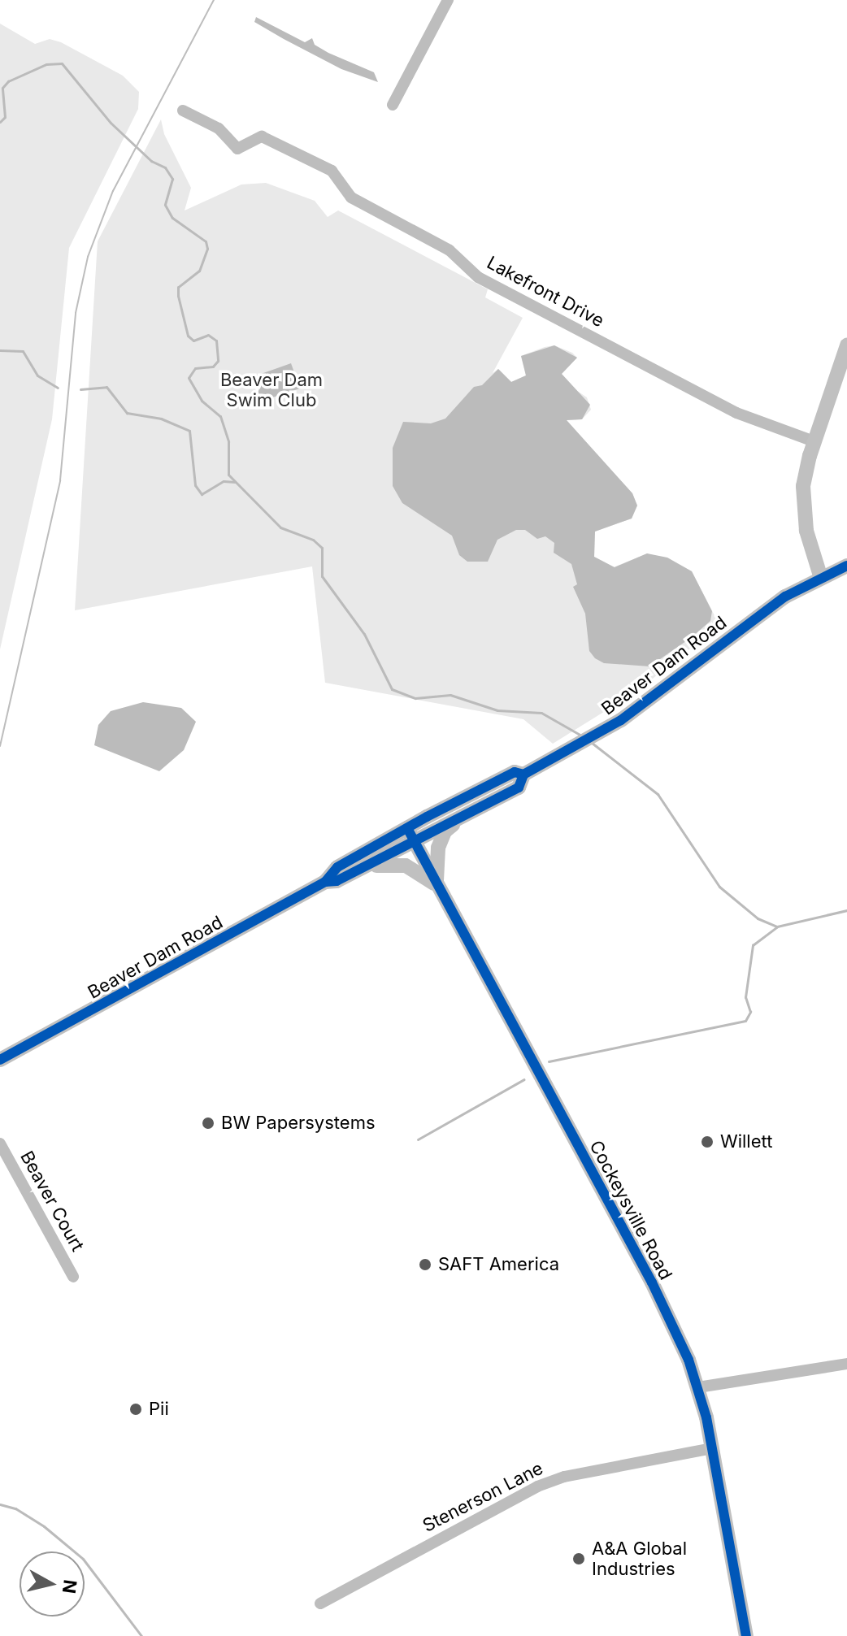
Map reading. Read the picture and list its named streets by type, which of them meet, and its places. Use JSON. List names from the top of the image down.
{
  "streets": {
    "main road": ["Beaver Dam Road", "Cockeysville Road"],
    "street": ["Lakefront Drive", "Beaver Court", "Stenerson Lane"]
  },
  "crossings": [
    ["Beaver Dam Road", "Cockeysville Road"],
    ["Cockeysville Road", "Stenerson Lane"]
  ],
  "parks": ["Beaver Dam Swim Club"],
  "places": [
    "BW Papersystems",
    "Willett",
    "SAFT America",
    "Pii",
    "A&A Global Industries"
  ],
  "north": "right"
}
